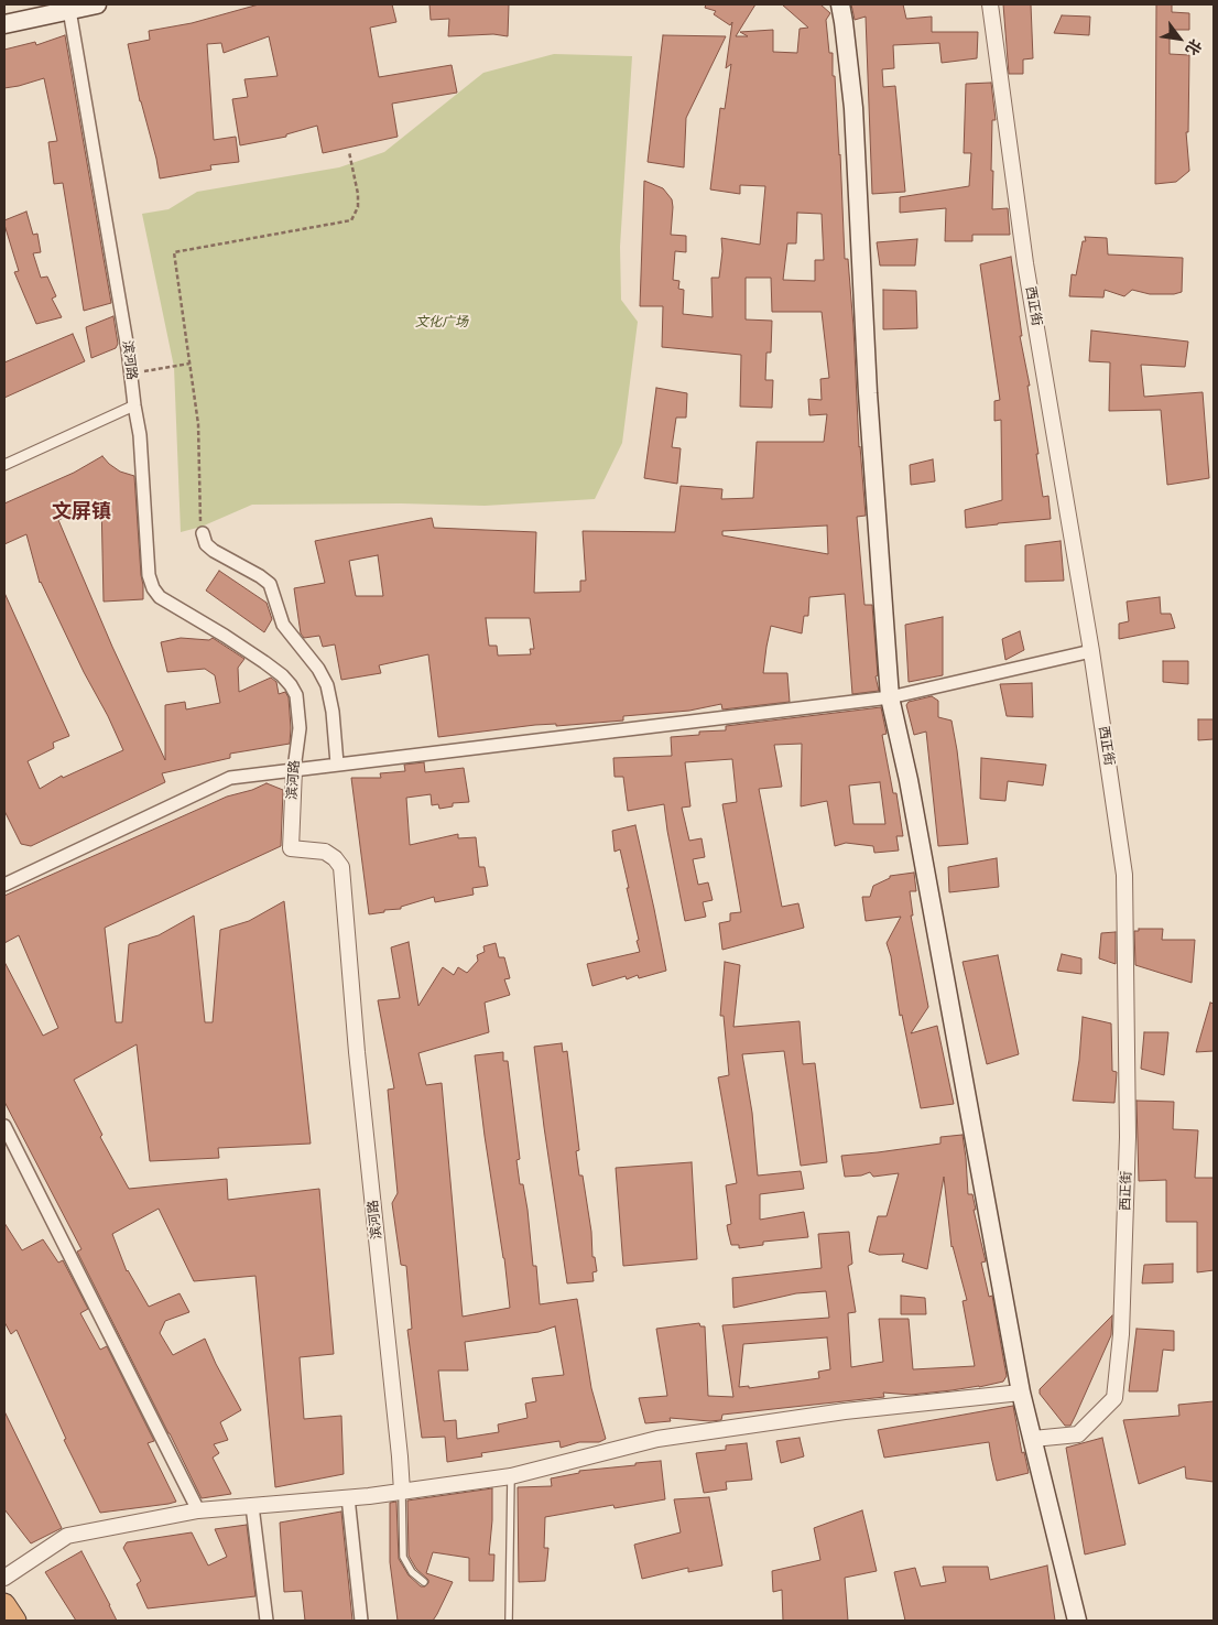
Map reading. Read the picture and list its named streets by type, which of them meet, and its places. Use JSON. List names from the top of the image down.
{
  "streets": {
    "street": ["西正街", "滨河路"]
  },
  "districts": ["文屏镇"],
  "parks": ["文化广场"],
  "north": "bottom right"
}
